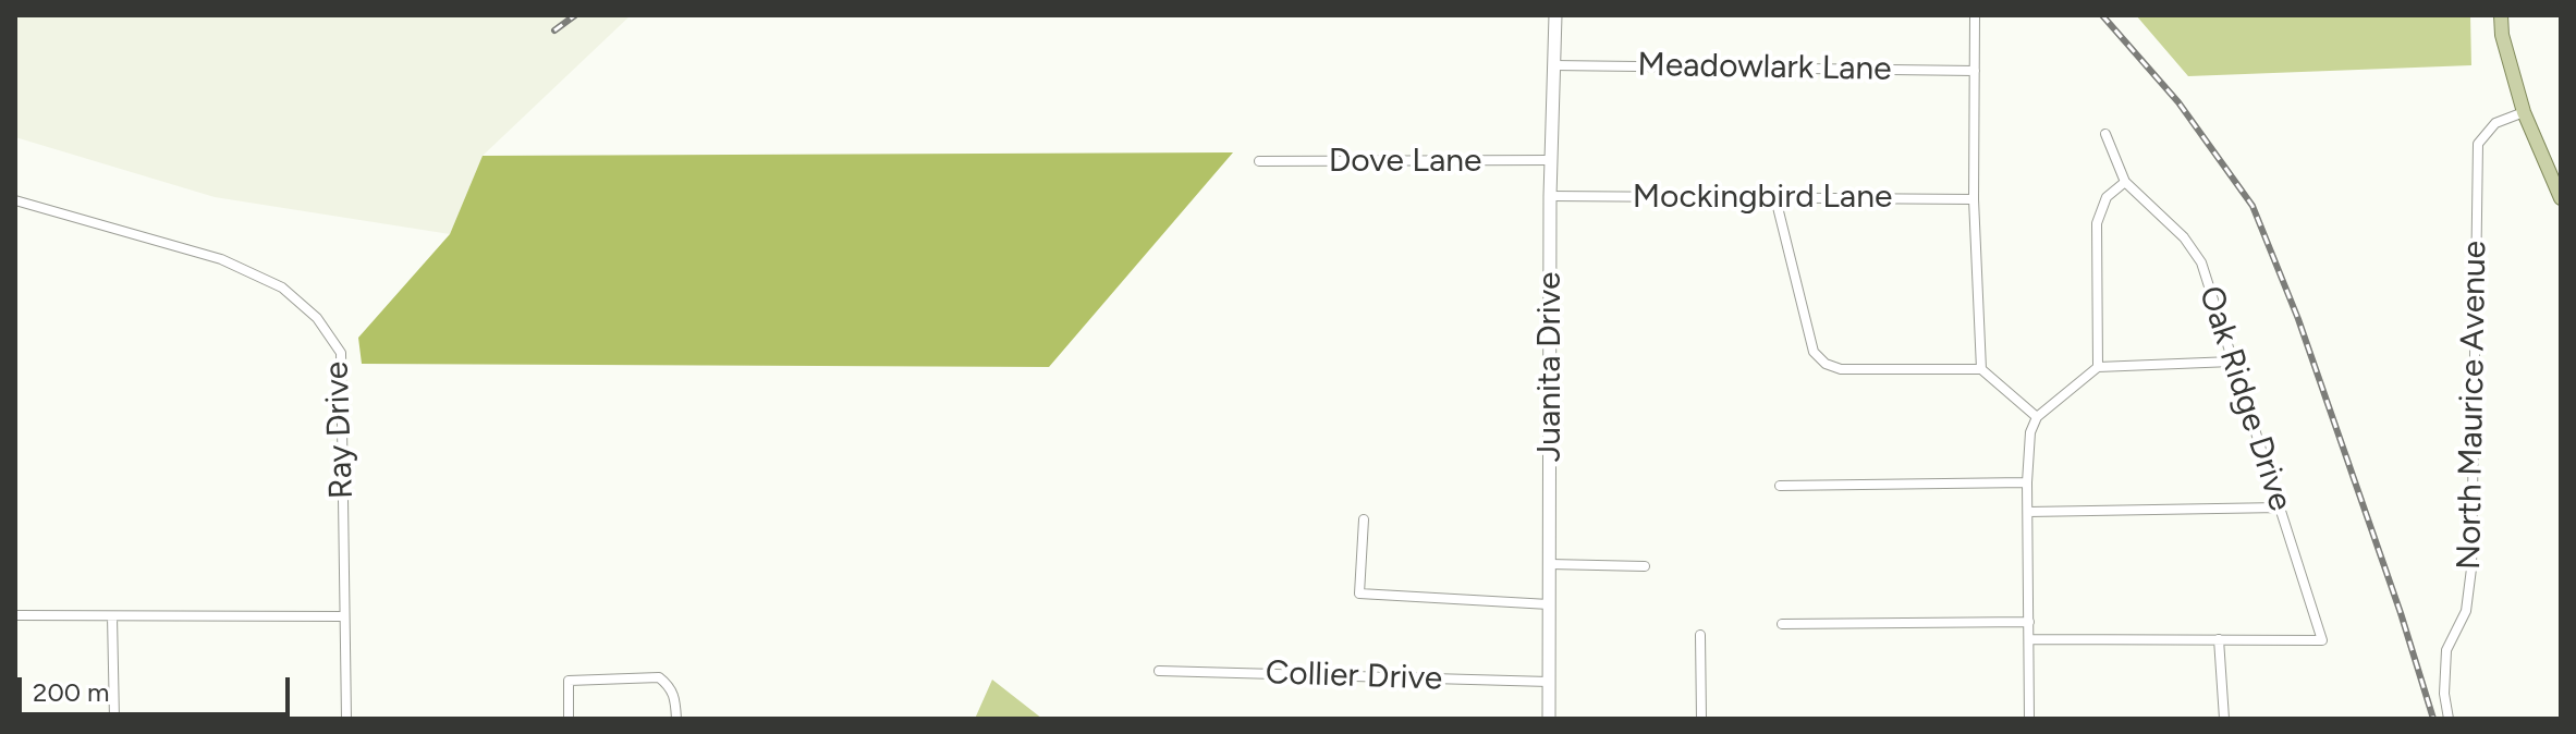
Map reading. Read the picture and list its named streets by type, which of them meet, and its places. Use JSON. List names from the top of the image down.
{
  "streets": {
    "street": [
      "Meadowlark Lane",
      "Dove Lane",
      "Mockingbird Lane",
      "Juanita Drive",
      "Oak Ridge Drive",
      "North Maurice Avenue",
      "Ray Drive",
      "Collier Drive"
    ]
  },
  "crossings": [
    ["Meadowlark Lane", "Juanita Drive"],
    ["Dove Lane", "Juanita Drive"],
    ["Mockingbird Lane", "Juanita Drive"],
    ["Juanita Drive", "Collier Drive"]
  ],
  "scale_bar": "200 m"
}
